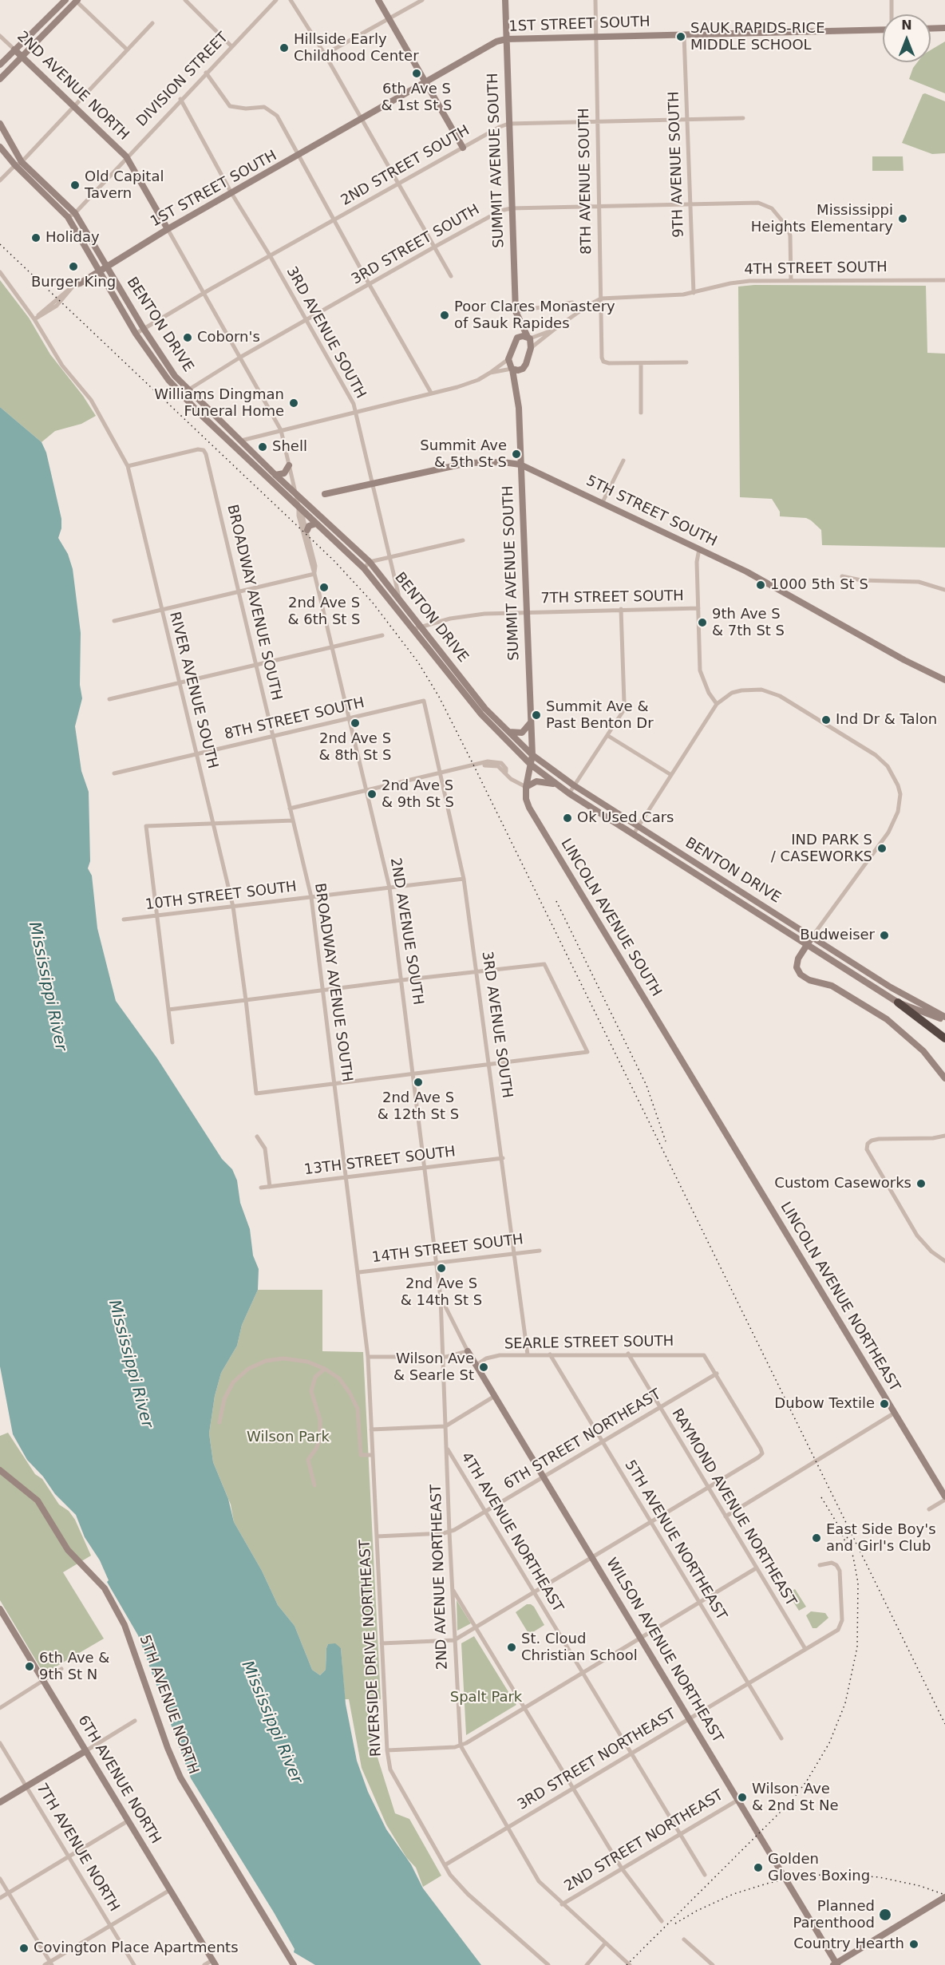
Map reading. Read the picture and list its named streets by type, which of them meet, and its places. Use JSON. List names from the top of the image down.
{
  "streets": {
    "street": [
      "1ST STREET SOUTH",
      "DIVISION STREET",
      "2ND AVENUE NORTH",
      "SUMMIT AVENUE SOUTH",
      "9TH AVENUE SOUTH",
      "2ND STREET SOUTH",
      "8TH AVENUE SOUTH",
      "3RD STREET SOUTH",
      "4TH STREET SOUTH",
      "BENTON DRIVE",
      "3RD AVENUE SOUTH",
      "5TH STREET SOUTH",
      "7TH STREET SOUTH",
      "BROADWAY AVENUE SOUTH",
      "RIVER AVENUE SOUTH",
      "8TH STREET SOUTH",
      "10TH STREET SOUTH",
      "LINCOLN AVENUE SOUTH",
      "2ND AVENUE SOUTH",
      "13TH STREET SOUTH",
      "14TH STREET SOUTH",
      "LINCOLN AVENUE NORTHEAST",
      "SEARLE STREET SOUTH",
      "6TH STREET NORTHEAST",
      "RAYMOND AVENUE NORTHEAST",
      "4TH AVENUE NORTHEAST",
      "5TH AVENUE NORTHEAST",
      "2ND AVENUE NORTHEAST",
      "RIVERSIDE DRIVE NORTHEAST",
      "WILSON AVENUE NORTHEAST",
      "5TH AVENUE NORTH",
      "3RD STREET NORTHEAST",
      "6TH AVENUE NORTH",
      "2ND STREET NORTHEAST",
      "7TH AVENUE NORTH"
    ]
  },
  "crossings": [
    ["1ST STREET SOUTH", "SUMMIT AVENUE SOUTH"],
    ["1ST STREET SOUTH", "9TH AVENUE SOUTH"],
    ["1ST STREET SOUTH", "8TH AVENUE SOUTH"],
    ["1ST STREET SOUTH", "BENTON DRIVE"],
    ["1ST STREET SOUTH", "3RD AVENUE SOUTH"],
    ["1ST STREET SOUTH", "RIVER AVENUE SOUTH"],
    ["1ST STREET SOUTH", "2ND AVENUE SOUTH"],
    ["DIVISION STREET", "2ND AVENUE NORTH"],
    ["DIVISION STREET", "BENTON DRIVE"],
    ["DIVISION STREET", "3RD AVENUE SOUTH"],
    ["DIVISION STREET", "2ND AVENUE SOUTH"],
    ["2ND AVENUE NORTH", "2ND AVENUE SOUTH"],
    ["SUMMIT AVENUE SOUTH", "2ND STREET SOUTH"],
    ["SUMMIT AVENUE SOUTH", "3RD STREET SOUTH"],
    ["SUMMIT AVENUE SOUTH", "4TH STREET SOUTH"],
    ["SUMMIT AVENUE SOUTH", "BENTON DRIVE"],
    ["SUMMIT AVENUE SOUTH", "5TH STREET SOUTH"],
    ["SUMMIT AVENUE SOUTH", "7TH STREET SOUTH"],
    ["SUMMIT AVENUE SOUTH", "LINCOLN AVENUE SOUTH"],
    ["9TH AVENUE SOUTH", "2ND STREET SOUTH"],
    ["9TH AVENUE SOUTH", "3RD STREET SOUTH"],
    ["9TH AVENUE SOUTH", "4TH STREET SOUTH"],
    ["2ND STREET SOUTH", "8TH AVENUE SOUTH"],
    ["2ND STREET SOUTH", "BENTON DRIVE"],
    ["2ND STREET SOUTH", "3RD AVENUE SOUTH"],
    ["2ND STREET SOUTH", "2ND AVENUE SOUTH"],
    ["8TH AVENUE SOUTH", "3RD STREET SOUTH"],
    ["8TH AVENUE SOUTH", "4TH STREET SOUTH"],
    ["3RD STREET SOUTH", "4TH STREET SOUTH"],
    ["3RD STREET SOUTH", "BENTON DRIVE"],
    ["3RD STREET SOUTH", "3RD AVENUE SOUTH"],
    ["3RD STREET SOUTH", "2ND AVENUE SOUTH"],
    ["BENTON DRIVE", "3RD AVENUE SOUTH"],
    ["BENTON DRIVE", "7TH STREET SOUTH"],
    ["BENTON DRIVE", "LINCOLN AVENUE SOUTH"],
    ["BENTON DRIVE", "2ND AVENUE SOUTH"],
    ["3RD AVENUE SOUTH", "5TH STREET SOUTH"],
    ["3RD AVENUE SOUTH", "8TH STREET SOUTH"],
    ["3RD AVENUE SOUTH", "10TH STREET SOUTH"],
    ["3RD AVENUE SOUTH", "13TH STREET SOUTH"],
    ["3RD AVENUE SOUTH", "14TH STREET SOUTH"],
    ["3RD AVENUE SOUTH", "SEARLE STREET SOUTH"],
    ["BROADWAY AVENUE SOUTH", "RIVER AVENUE SOUTH"],
    ["BROADWAY AVENUE SOUTH", "8TH STREET SOUTH"],
    ["BROADWAY AVENUE SOUTH", "10TH STREET SOUTH"],
    ["BROADWAY AVENUE SOUTH", "13TH STREET SOUTH"],
    ["BROADWAY AVENUE SOUTH", "14TH STREET SOUTH"],
    ["BROADWAY AVENUE SOUTH", "RIVERSIDE DRIVE NORTHEAST"],
    ["RIVER AVENUE SOUTH", "8TH STREET SOUTH"],
    ["RIVER AVENUE SOUTH", "10TH STREET SOUTH"],
    ["8TH STREET SOUTH", "2ND AVENUE SOUTH"],
    ["10TH STREET SOUTH", "2ND AVENUE SOUTH"],
    ["LINCOLN AVENUE SOUTH", "LINCOLN AVENUE NORTHEAST"],
    ["2ND AVENUE SOUTH", "13TH STREET SOUTH"],
    ["2ND AVENUE SOUTH", "14TH STREET SOUTH"],
    ["2ND AVENUE SOUTH", "2ND AVENUE NORTHEAST"],
    ["2ND AVENUE SOUTH", "WILSON AVENUE NORTHEAST"],
    ["SEARLE STREET SOUTH", "6TH STREET NORTHEAST"],
    ["SEARLE STREET SOUTH", "RAYMOND AVENUE NORTHEAST"],
    ["SEARLE STREET SOUTH", "5TH AVENUE NORTHEAST"],
    ["SEARLE STREET SOUTH", "WILSON AVENUE NORTHEAST"],
    ["6TH STREET NORTHEAST", "RAYMOND AVENUE NORTHEAST"],
    ["6TH STREET NORTHEAST", "4TH AVENUE NORTHEAST"],
    ["6TH STREET NORTHEAST", "5TH AVENUE NORTHEAST"],
    ["6TH STREET NORTHEAST", "2ND AVENUE NORTHEAST"],
    ["6TH STREET NORTHEAST", "RIVERSIDE DRIVE NORTHEAST"],
    ["6TH STREET NORTHEAST", "WILSON AVENUE NORTHEAST"],
    ["RAYMOND AVENUE NORTHEAST", "3RD STREET NORTHEAST"],
    ["4TH AVENUE NORTHEAST", "2ND AVENUE NORTHEAST"],
    ["4TH AVENUE NORTHEAST", "3RD STREET NORTHEAST"],
    ["4TH AVENUE NORTHEAST", "2ND STREET NORTHEAST"],
    ["5TH AVENUE NORTHEAST", "3RD STREET NORTHEAST"],
    ["2ND AVENUE NORTHEAST", "3RD STREET NORTHEAST"],
    ["2ND AVENUE NORTHEAST", "2ND STREET NORTHEAST"],
    ["RIVERSIDE DRIVE NORTHEAST", "3RD STREET NORTHEAST"],
    ["WILSON AVENUE NORTHEAST", "3RD STREET NORTHEAST"],
    ["WILSON AVENUE NORTHEAST", "2ND STREET NORTHEAST"]
  ],
  "water": ["Mississippi River"],
  "parks": ["Wilson Park", "Spalt Park"],
  "places": [
    "SAUK RAPIDS-RICE MIDDLE SCHOOL",
    "Hillside Early Childhood Center",
    "6th Ave S & 1st St S",
    "Old Capital Tavern",
    "Mississippi Heights Elementary",
    "Holiday",
    "Burger King",
    "Poor Clares Monastery of Sauk Rapides",
    "Coborn's",
    "Williams Dingman Funeral Home",
    "Shell",
    "Summit Ave & 5th St S",
    "1000 5th St S",
    "2nd Ave S & 6th St S",
    "9th Ave S & 7th St S",
    "Summit Ave & Past Benton Dr",
    "Ind Dr & Talon",
    "2nd Ave S & 8th St S",
    "2nd Ave S & 9th St S",
    "Ok Used Cars",
    "IND PARK S / CASEWORKS",
    "Budweiser",
    "2nd Ave S & 12th St S",
    "Custom Caseworks",
    "2nd Ave S & 14th St S",
    "Wilson Ave & Searle St",
    "Dubow Textile",
    "East Side Boy's and Girl's Club",
    "St. Cloud Christian School",
    "6th Ave & 9th St N",
    "Wilson Ave & 2nd St Ne",
    "Golden Gloves Boxing",
    "Planned Parenthood",
    "Country Hearth",
    "Covington Place Apartments"
  ],
  "north": "top"
}
